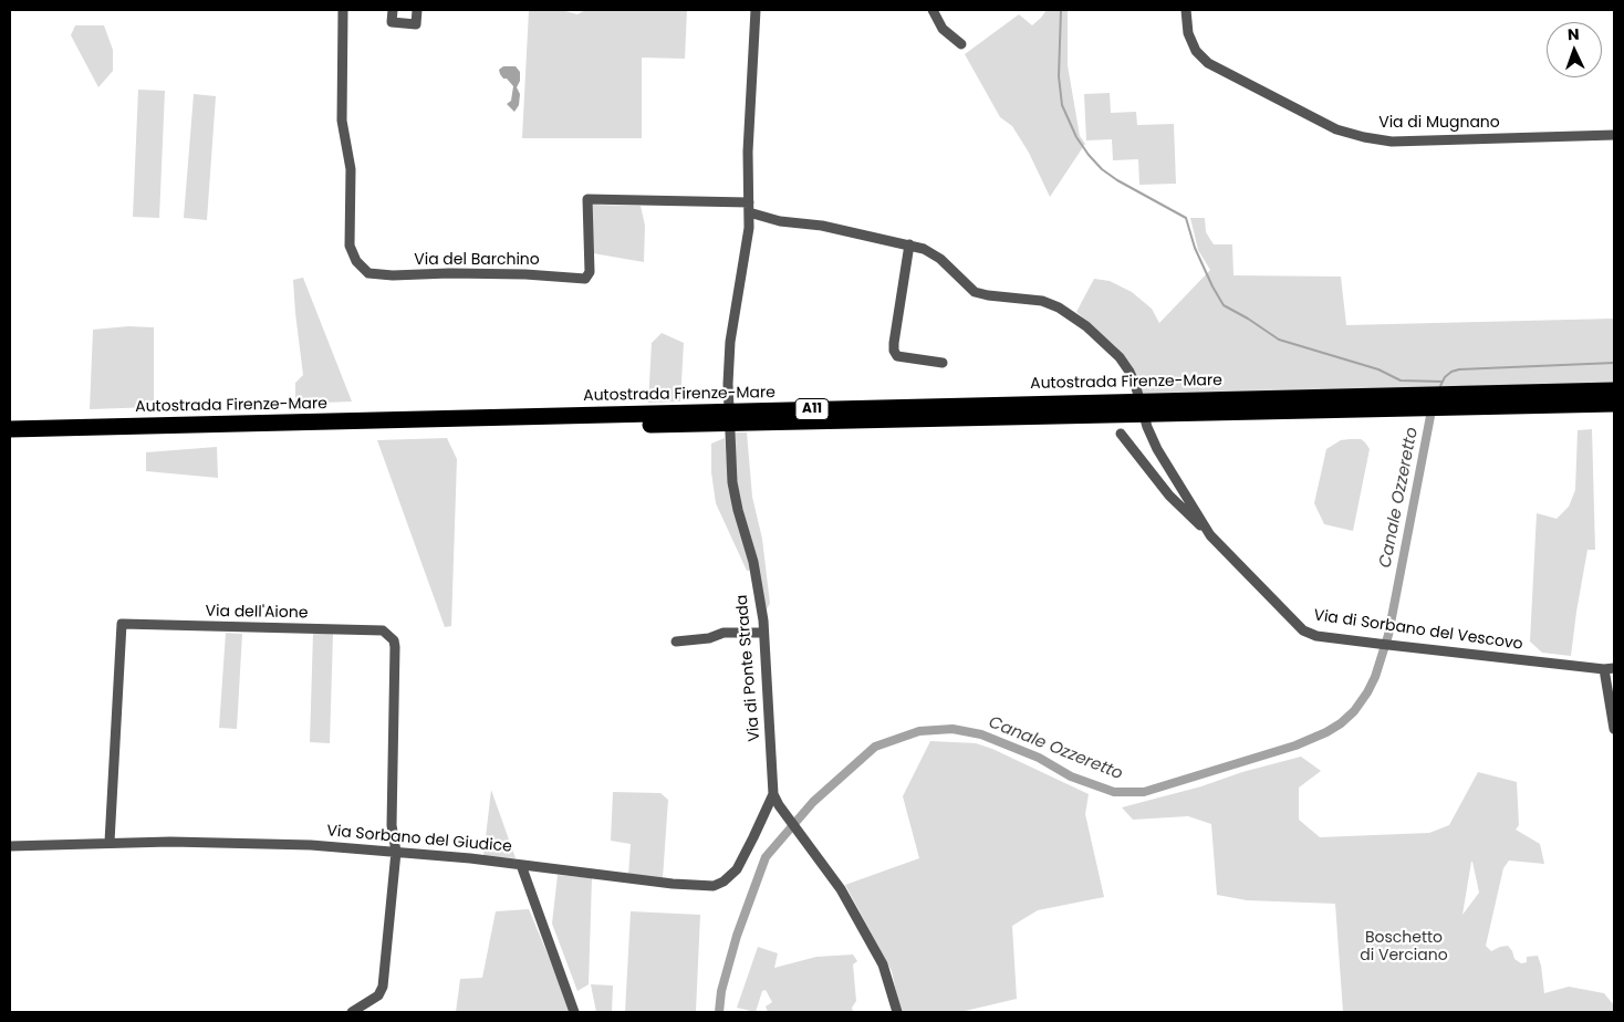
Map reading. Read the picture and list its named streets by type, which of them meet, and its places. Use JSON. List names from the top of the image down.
{
  "streets": {
    "highway": ["Autostrada Firenze-Mare", "A11"],
    "street": [
      "Via di Mugnano",
      "Via del Barchino",
      "Via dell'Aione",
      "Via di Sorbano del Vescovo",
      "Via di Ponte Strada",
      "Via Sorbano del Giudice"
    ]
  },
  "crossings": [
    ["Via del Barchino", "Via di Sorbano del Vescovo"],
    ["Via del Barchino", "Via di Ponte Strada"],
    ["Via dell'Aione", "Via Sorbano del Giudice"],
    ["Via di Sorbano del Vescovo", "Via di Ponte Strada"],
    ["Via di Ponte Strada", "Via Sorbano del Giudice"]
  ],
  "water": ["Canale Ozzeretto"],
  "parks": ["Boschetto di Verciano"],
  "north": "top"
}
